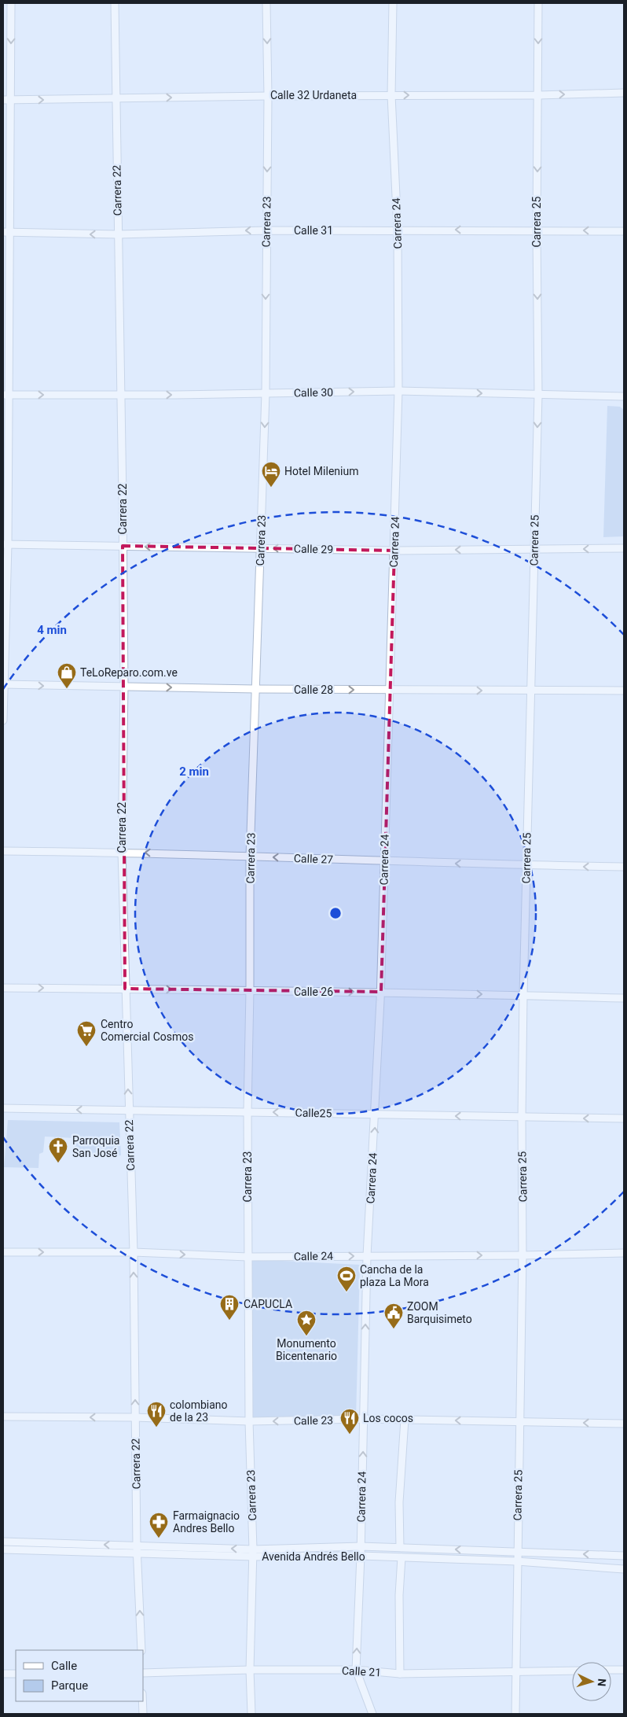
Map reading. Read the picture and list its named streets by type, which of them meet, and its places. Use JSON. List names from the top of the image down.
{
  "streets": {
    "street": [
      "Calle 32 Urdaneta",
      "Carrera 22",
      "Carrera 23",
      "Carrera 25",
      "Carrera 24",
      "Calle 31",
      "Calle 30",
      "Calle 29",
      "Calle 28",
      "Calle 27",
      "Calle 26",
      "Calle25",
      "Calle 24",
      "Calle 23",
      "Avenida Andrés Bello",
      "Calle 21"
    ]
  },
  "crossings": [
    ["Calle 32 Urdaneta", "Carrera 22"],
    ["Calle 32 Urdaneta", "Carrera 23"],
    ["Calle 32 Urdaneta", "Carrera 25"],
    ["Calle 32 Urdaneta", "Carrera 24"],
    ["Carrera 22", "Calle 31"],
    ["Carrera 22", "Calle 30"],
    ["Carrera 22", "Calle 29"],
    ["Carrera 22", "Calle 28"],
    ["Carrera 22", "Calle 27"],
    ["Carrera 22", "Calle 26"],
    ["Carrera 22", "Calle25"],
    ["Carrera 22", "Calle 24"],
    ["Carrera 22", "Calle 23"],
    ["Carrera 22", "Avenida Andrés Bello"],
    ["Carrera 23", "Calle 31"],
    ["Carrera 23", "Calle 30"],
    ["Carrera 23", "Calle 29"],
    ["Carrera 23", "Calle 28"],
    ["Carrera 23", "Calle 27"],
    ["Carrera 23", "Calle 26"],
    ["Carrera 23", "Calle25"],
    ["Carrera 23", "Calle 24"],
    ["Carrera 23", "Calle 23"],
    ["Carrera 23", "Avenida Andrés Bello"],
    ["Carrera 23", "Calle 21"],
    ["Carrera 25", "Calle 31"],
    ["Carrera 25", "Calle 30"],
    ["Carrera 25", "Calle 29"],
    ["Carrera 25", "Calle 28"],
    ["Carrera 25", "Calle 27"],
    ["Carrera 25", "Calle 26"],
    ["Carrera 25", "Calle25"],
    ["Carrera 25", "Calle 24"],
    ["Carrera 25", "Calle 23"],
    ["Carrera 25", "Avenida Andrés Bello"],
    ["Carrera 25", "Calle 21"],
    ["Carrera 24", "Calle 31"],
    ["Carrera 24", "Calle 30"],
    ["Carrera 24", "Calle 29"],
    ["Carrera 24", "Calle 28"],
    ["Carrera 24", "Calle 27"],
    ["Carrera 24", "Calle 26"],
    ["Carrera 24", "Calle25"],
    ["Carrera 24", "Calle 24"],
    ["Carrera 24", "Calle 23"],
    ["Carrera 24", "Avenida Andrés Bello"],
    ["Carrera 24", "Calle 21"]
  ],
  "one_way": [
    "Calle 32 Urdaneta",
    "Calle 31",
    "Calle 30",
    "Calle 29",
    "Calle 28",
    "Calle 27",
    "Calle 26",
    "Calle25",
    "Calle 24",
    "Calle 23"
  ],
  "places": {
    "hotel": ["Hotel Milenium"],
    "shop": ["TeLoReparo.com.ve"],
    "supermarket": ["Centro Comercial Cosmos"],
    "church": ["Parroquia San José"],
    "sports": ["Cancha de la plaza La Mora"],
    "building": ["CAPUCLA"],
    "public building": ["ZOOM Barquisimeto"],
    "place": ["Monumento Bicentenario"],
    "restaurant": ["colombiano de la 23", "Los cocos"],
    "pharmacy": ["Farmaignacio Andres Bello"]
  },
  "legend": ["Calle", "Parque"],
  "north": "right",
  "rings": ["4 min", "2 min"]
}
